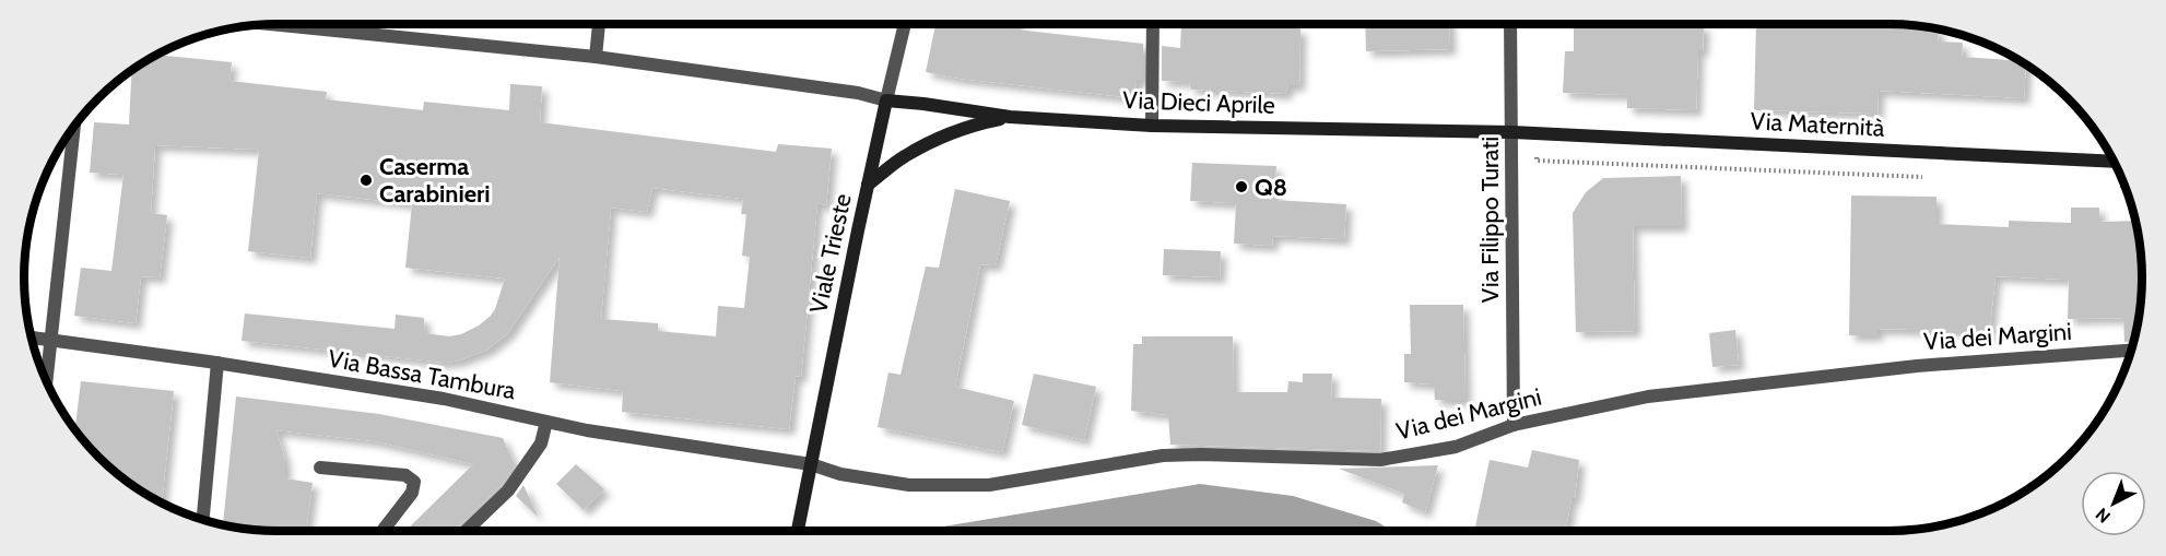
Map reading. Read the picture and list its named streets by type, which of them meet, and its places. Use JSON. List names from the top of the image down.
{
  "streets": {
    "main road": ["Via Dieci Aprile", "Via Maternità", "Viale Trieste"],
    "street": ["Via Filippo Turati", "Via dei Margini", "Via Bassa Tambura"]
  },
  "crossings": [
    ["Via Dieci Aprile", "Via Maternità"],
    ["Via Dieci Aprile", "Via Filippo Turati"],
    ["Via Dieci Aprile", "Viale Trieste"],
    ["Via Maternità", "Via Filippo Turati"],
    ["Via Filippo Turati", "Via dei Margini"],
    ["Viale Trieste", "Via dei Margini"],
    ["Viale Trieste", "Via Bassa Tambura"],
    ["Via dei Margini", "Via Bassa Tambura"]
  ],
  "places": ["Caserma Carabinieri", "Q8"],
  "north": "bottom left"
}
